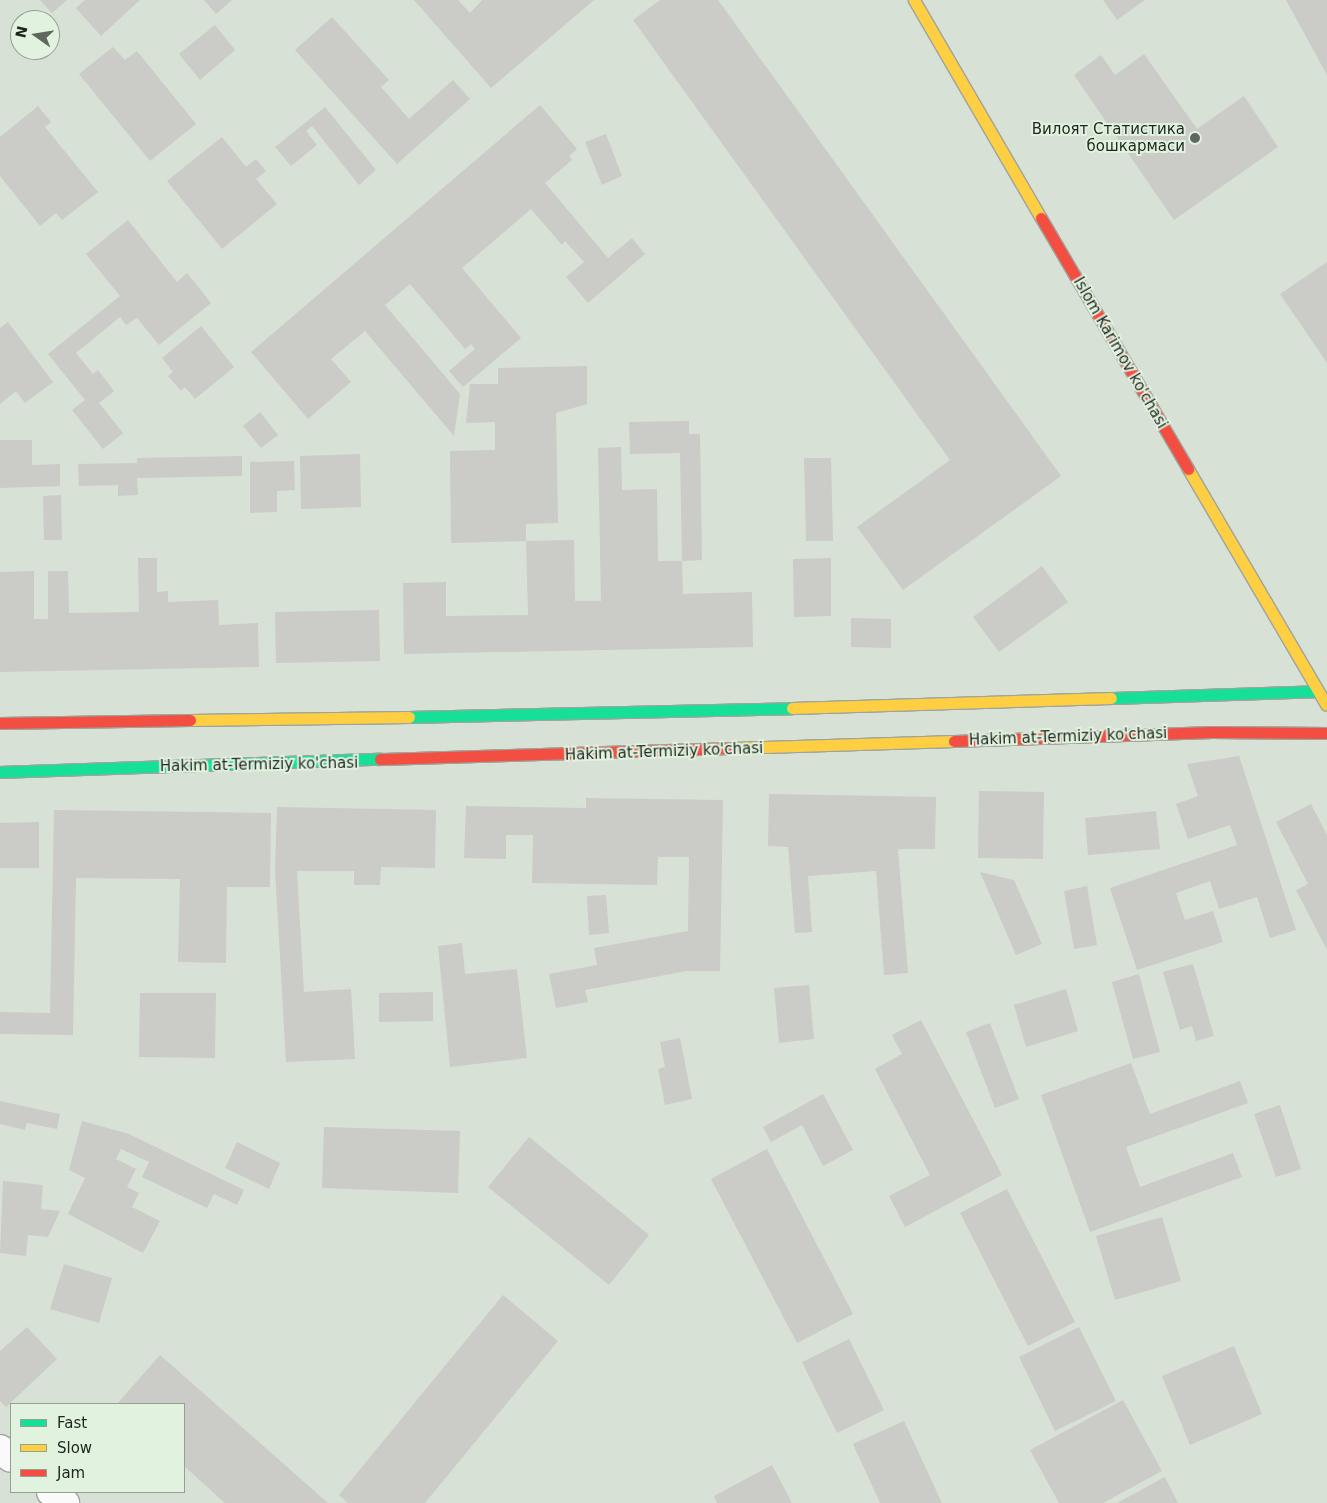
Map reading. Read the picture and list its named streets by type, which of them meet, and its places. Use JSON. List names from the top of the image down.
{
  "streets": {
    "main road": ["Islom Karimov ko'chasi", "Hakim at-Termiziy ko'chasi"]
  },
  "places": ["Вилоят Статистика бошкармаси"],
  "legend": ["Fast", "Slow", "Jam"],
  "north": "left"
}
